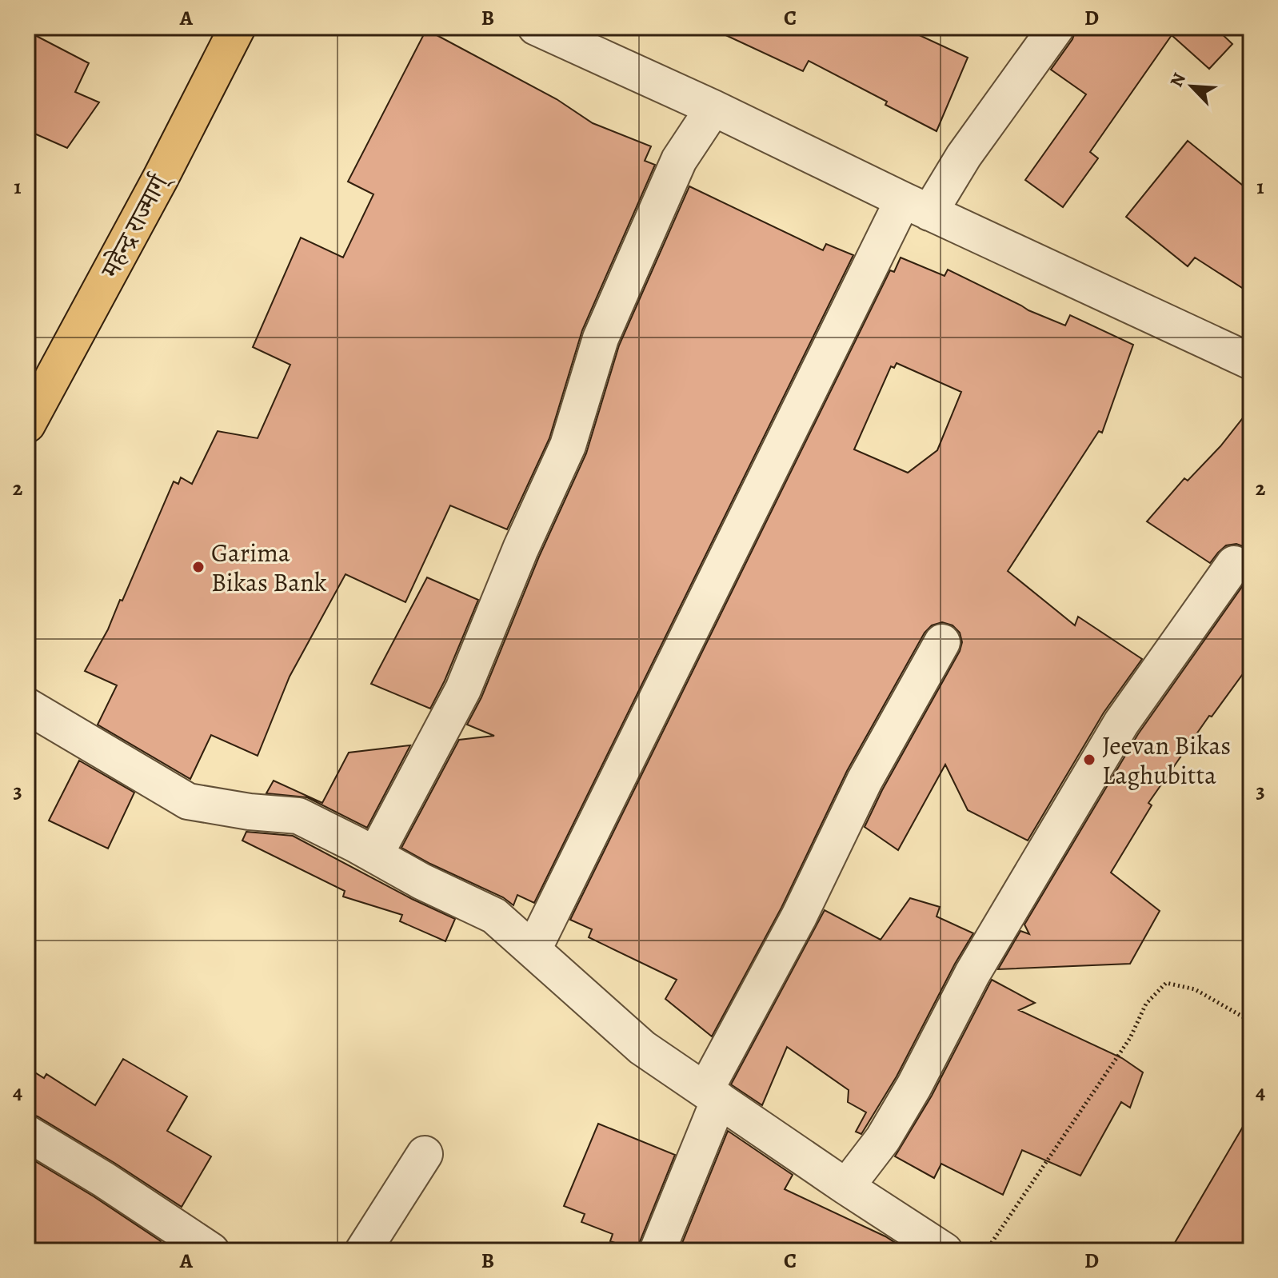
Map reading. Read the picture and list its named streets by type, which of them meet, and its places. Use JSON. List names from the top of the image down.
{
  "streets": {
    "highway": ["महेन्द्र राज्मार्ग्"]
  },
  "places": ["Garima Bikas Bank", "Jeevan Bikas Laghubitta"],
  "north": "top left",
  "grid": {
    "columns": [
      "A",
      "B",
      "C",
      "D"
    ],
    "rows": [
      "1",
      "2",
      "3",
      "4"
    ]
  }
}
